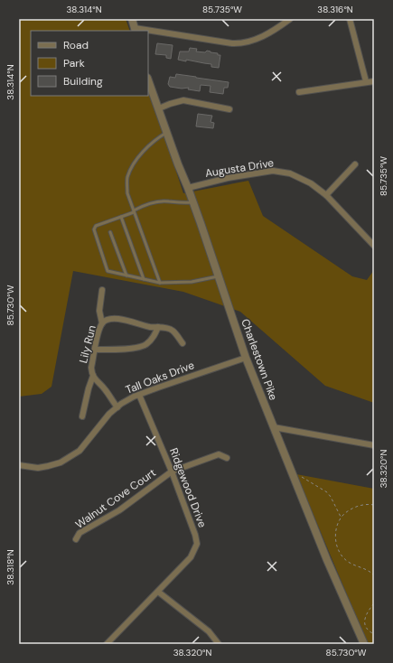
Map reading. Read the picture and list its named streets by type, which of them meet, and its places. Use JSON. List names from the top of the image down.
{
  "streets": {
    "street": [
      "Augusta Drive",
      "Lily Run",
      "Charlestown Pike",
      "Tall Oaks Drive",
      "Ridgewood Drive",
      "Walnut Cove Court"
    ]
  },
  "crossings": [
    ["Augusta Drive", "Charlestown Pike"],
    ["Lily Run", "Tall Oaks Drive"],
    ["Charlestown Pike", "Tall Oaks Drive"],
    ["Tall Oaks Drive", "Ridgewood Drive"],
    ["Ridgewood Drive", "Walnut Cove Court"]
  ],
  "legend": ["Road", "Park", "Building"],
  "coordinates": [
    "38.314°N",
    "85.735°W",
    "38.316°N",
    "85.730°W",
    "38.320°N",
    "38.318°N"
  ]
}
